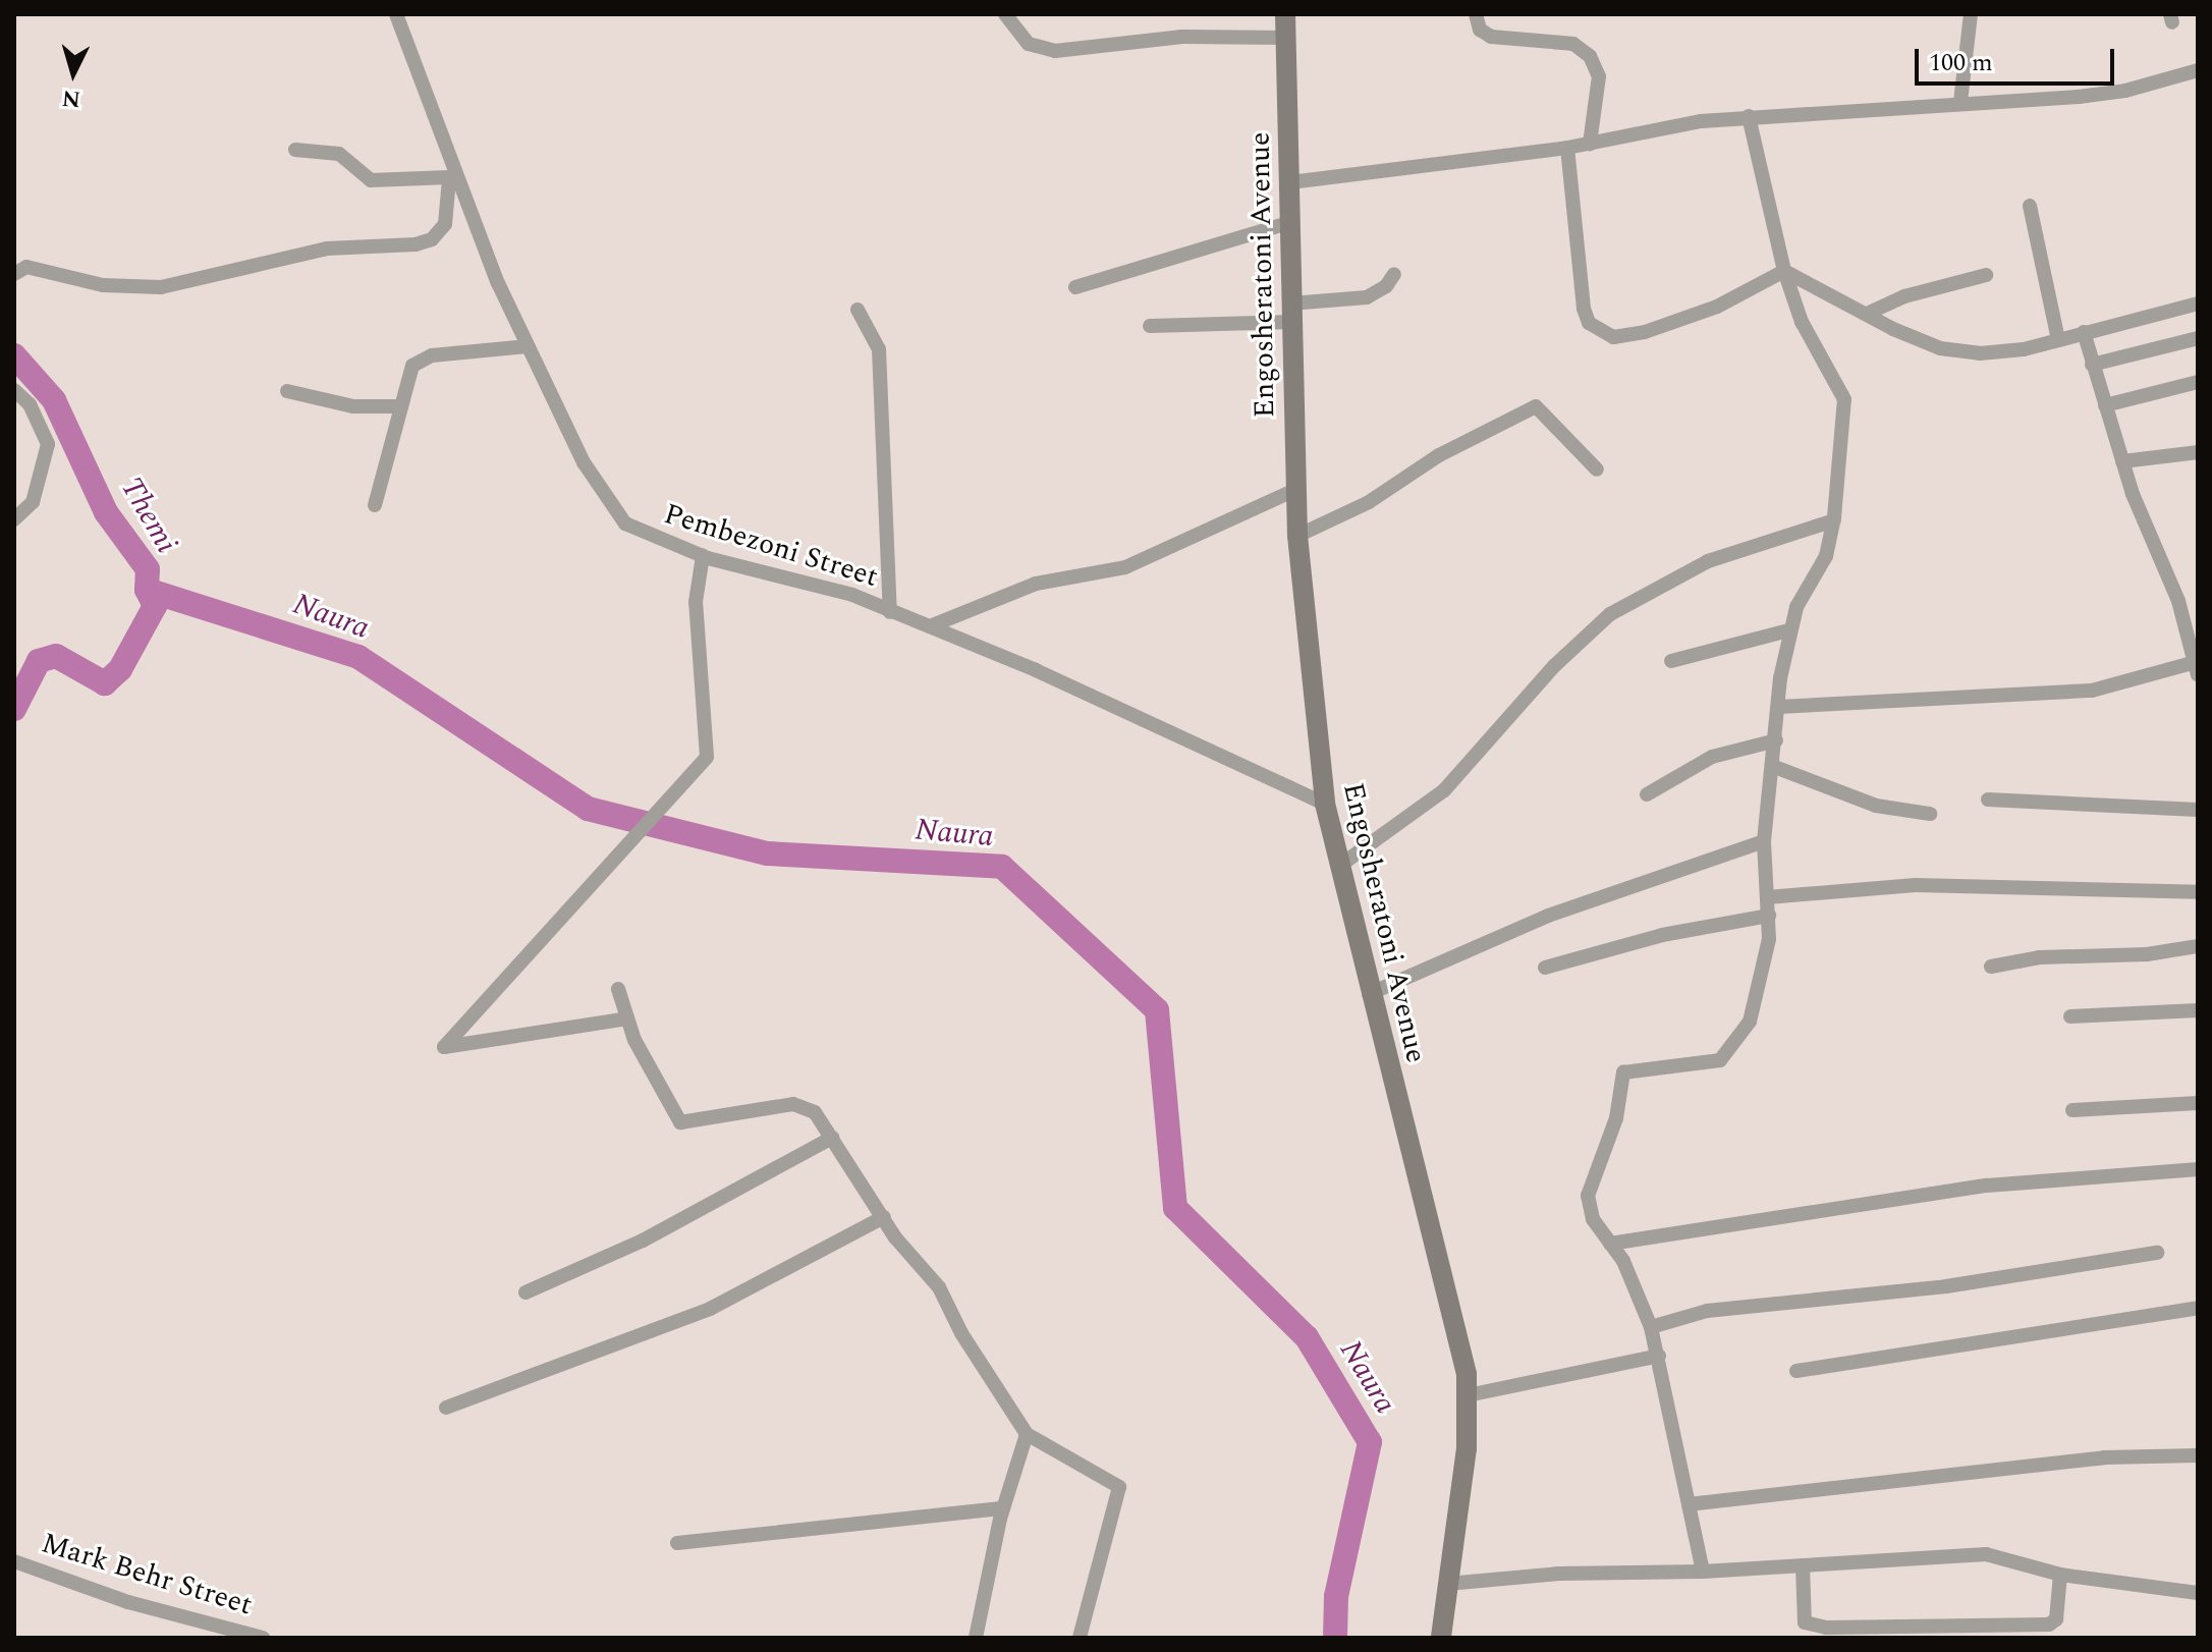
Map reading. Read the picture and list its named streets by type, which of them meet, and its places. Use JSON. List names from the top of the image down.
{
  "streets": {
    "street": ["Engosheratoni Avenue", "Pembezoni Street", "Mark Behr Street"]
  },
  "crossings": [
    ["Engosheratoni Avenue", "Pembezoni Street"]
  ],
  "water": ["Themi", "Naura"],
  "scale_bar": "100 m",
  "north": "bottom"
}
